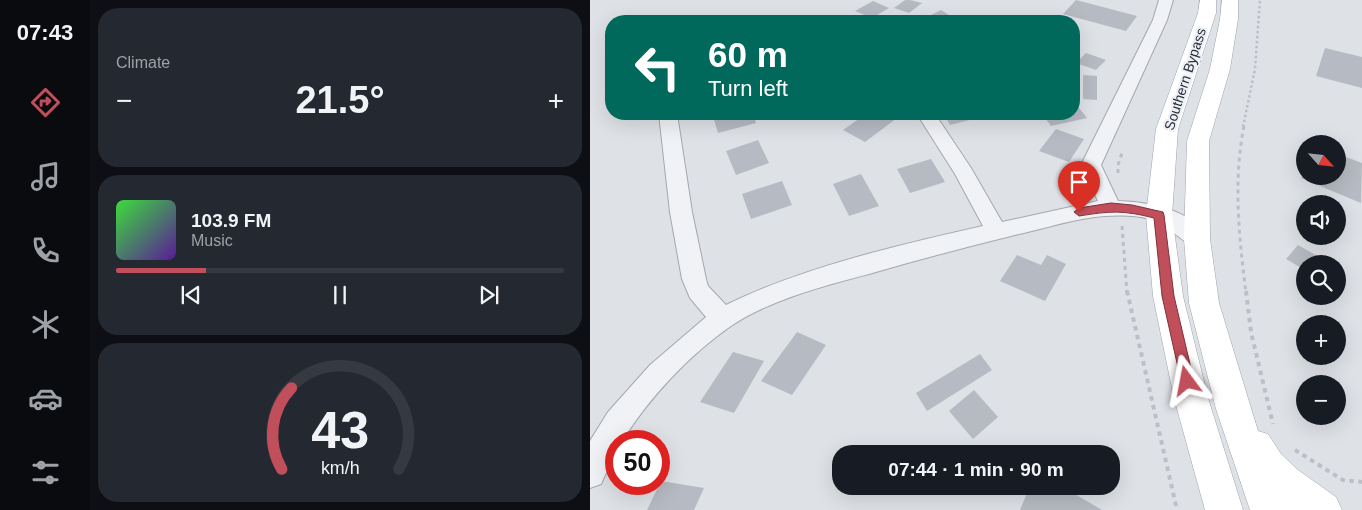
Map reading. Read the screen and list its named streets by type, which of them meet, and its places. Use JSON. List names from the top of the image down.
{
  "streets": {
    "main road": ["Southern Bypass"]
  },
  "north": "bottom right",
  "page": {
    "tabs": "07:43",
    "tile": "Climate",
    "turn": ["60 m", "Turn left"],
    "heat": ["−", "21.5°", "+"],
    "map_buttons": ["+", "−"],
    "song": ["103.9 FM", "Music"],
    "limit": "50",
    "trip": "07:44 · 1 min · 90 m",
    "gauge": ["43", "km/h"]
  }
}
